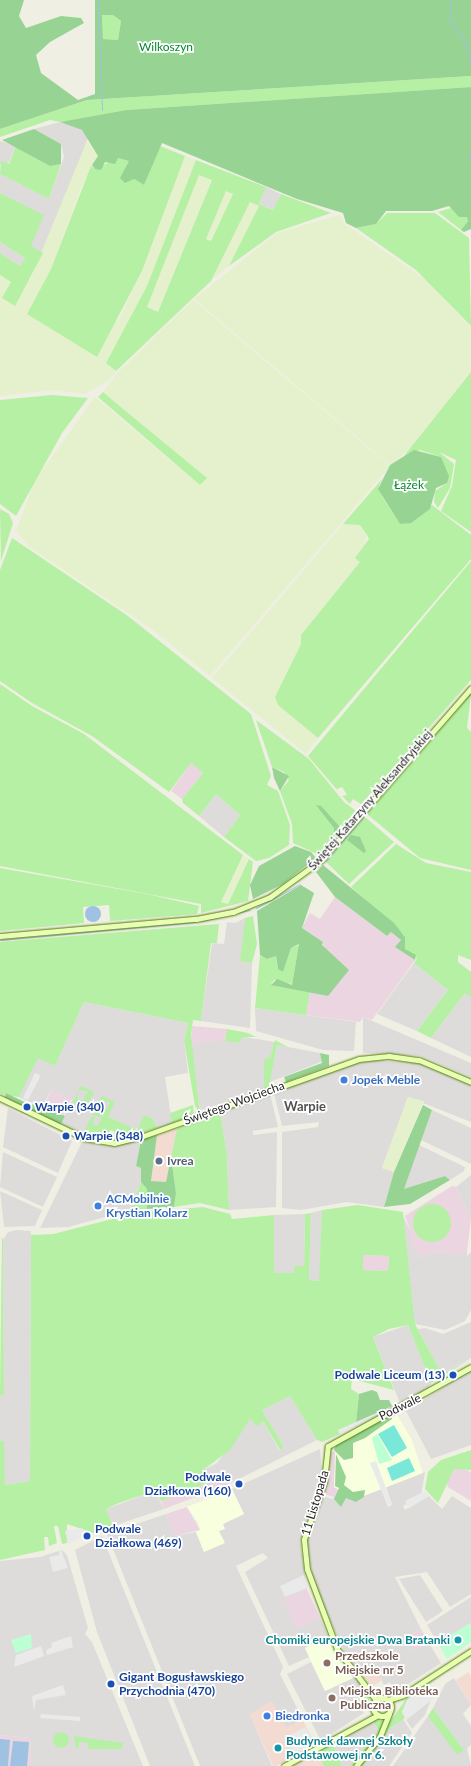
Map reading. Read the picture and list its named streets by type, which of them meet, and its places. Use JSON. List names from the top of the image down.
{
  "streets": {
    "street": [
      "Świętej Katarzyny Aleksandryjskiej",
      "Świętego Wojciecha",
      "Podwale",
      "11 Listopada"
    ]
  },
  "crossings": [
    ["Podwale", "11 Listopada"]
  ],
  "districts": ["Warpie"],
  "parks": ["Wilkoszyn", "Łążek"],
  "places": [
    "Jopek Meble",
    "Warpie (340)",
    "Warpie (348)",
    "Ivrea",
    "ACMobilnie Krystian Kolarz",
    "Podwale Liceum (13)",
    "Podwale Działkowa (160)",
    "Podwale Działkowa (469)",
    "Chomiki europejskie Dwa Bratanki",
    "Przedszkole Miejskie nr 5",
    "Gigant Bogusławskiego Przychodnia (470)",
    "Miejska Biblioteka Publiczna",
    "Biedronka",
    "Budynek dawnej Szkoły Podstawowej nr 6."
  ]
}
